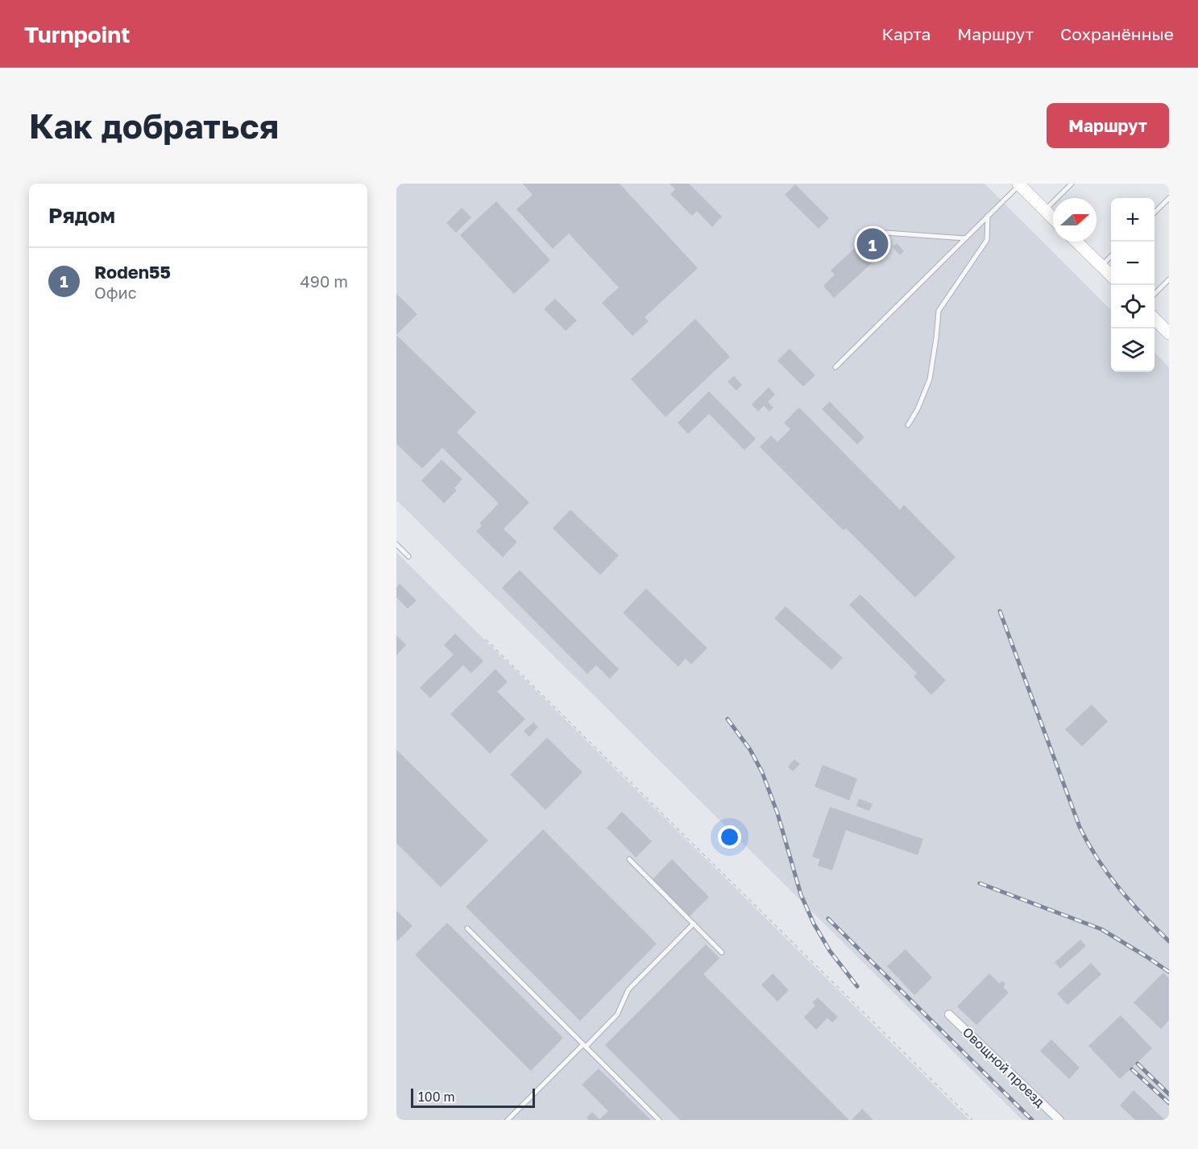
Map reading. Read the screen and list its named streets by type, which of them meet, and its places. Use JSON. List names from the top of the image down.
{
  "streets": {
    "street": ["Овощной проезд"]
  },
  "scale_bar": "100 m",
  "north": "right",
  "page": {
    "header": "Turnpoint",
    "nav": ["Карта", "Маршрут", "Сохранённые"],
    "buttons": "Маршрут",
    "title": "Как добраться",
    "heading": "Рядом",
    "map_buttons": ["+", "−"],
    "pins": "1",
    "list": [
      {
        "mark": "1",
        "name": "Roden55",
        "note": "Офис",
        "value": "490 m"
      }
    ],
    "scale": "100 m"
  }
}
